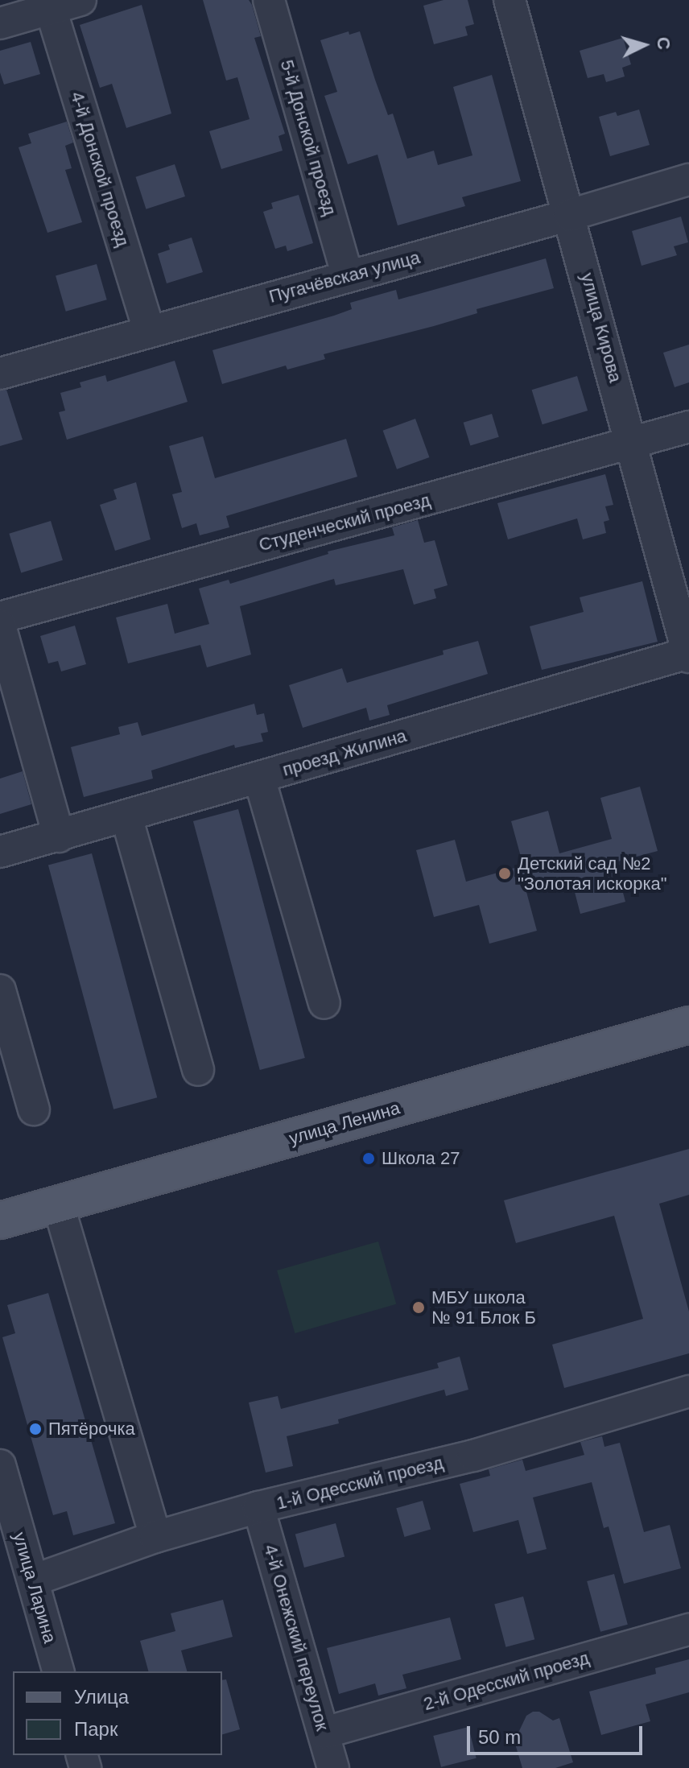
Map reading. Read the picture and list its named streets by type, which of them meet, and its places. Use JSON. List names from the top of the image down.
{
  "streets": {
    "main road": ["улица Ленина"],
    "street": [
      "5-й Донской проезд",
      "4-й Донской проезд",
      "Пугачёвская улица",
      "улица Кирова",
      "Студенческий проезд",
      "проезд Жилина",
      "1-й Одесский проезд",
      "улица Ларина",
      "4-й Онежский переулок",
      "2-й Одесский проезд"
    ]
  },
  "crossings": [
    ["5-й Донской проезд", "Пугачёвская улица"],
    ["4-й Донской проезд", "Пугачёвская улица"],
    ["Пугачёвская улица", "улица Кирова"],
    ["улица Кирова", "Студенческий проезд"],
    ["улица Кирова", "проезд Жилина"],
    ["1-й Одесский проезд", "улица Ларина"],
    ["1-й Одесский проезд", "4-й Онежский переулок"],
    ["4-й Онежский переулок", "2-й Одесский проезд"]
  ],
  "places": [
    "Детский сад №2 \"Золотая искорка\"",
    "Школа 27",
    "МБУ школа № 91 Блок Б",
    "Пятёрочка"
  ],
  "legend": ["Улица", "Парк"],
  "scale_bar": "50 m",
  "north": "right"
}
